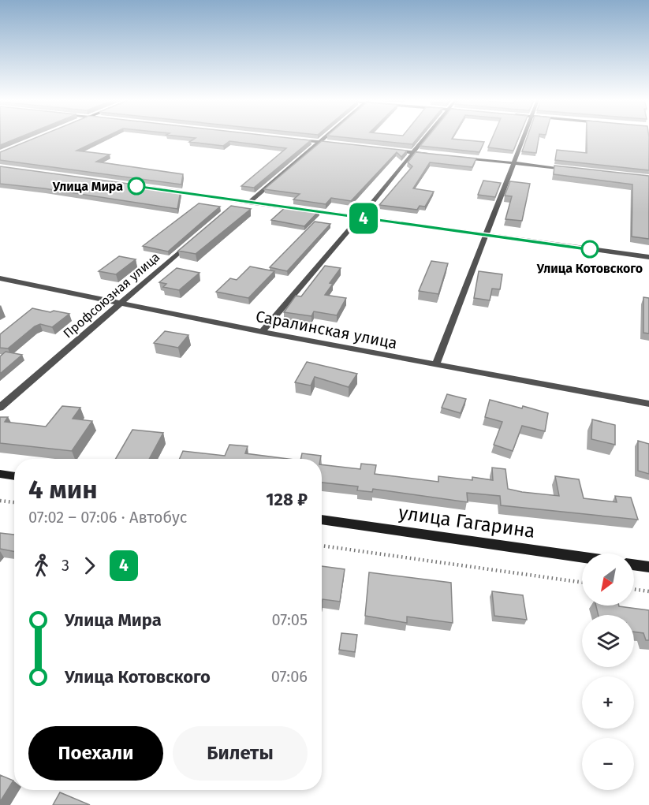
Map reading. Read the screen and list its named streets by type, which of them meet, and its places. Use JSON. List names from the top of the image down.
{
  "streets": {
    "street": ["Профсоюзная улица", "Саралинская улица", "улица Гагарина"]
  },
  "crossings": [
    ["Профсоюзная улица", "Саралинская улица"]
  ],
  "places": ["Улица Мира", "Улица Котовского"],
  "lines": ["bus line 4"],
  "north": "bottom left",
  "page": {
    "on_map": "4",
    "heading": ["4 мин", "07:02 – 07:06 · Автобус", "128 ₽"],
    "legs": ["3", "4"],
    "map_buttons": ["+", "−"],
    "list": [
      {
        "name": "Улица Мира",
        "value": "07:05"
      },
      {
        "name": "Улица Котовского",
        "value": "07:06"
      }
    ],
    "buttons": ["Поехали", "Билеты"]
  }
}
